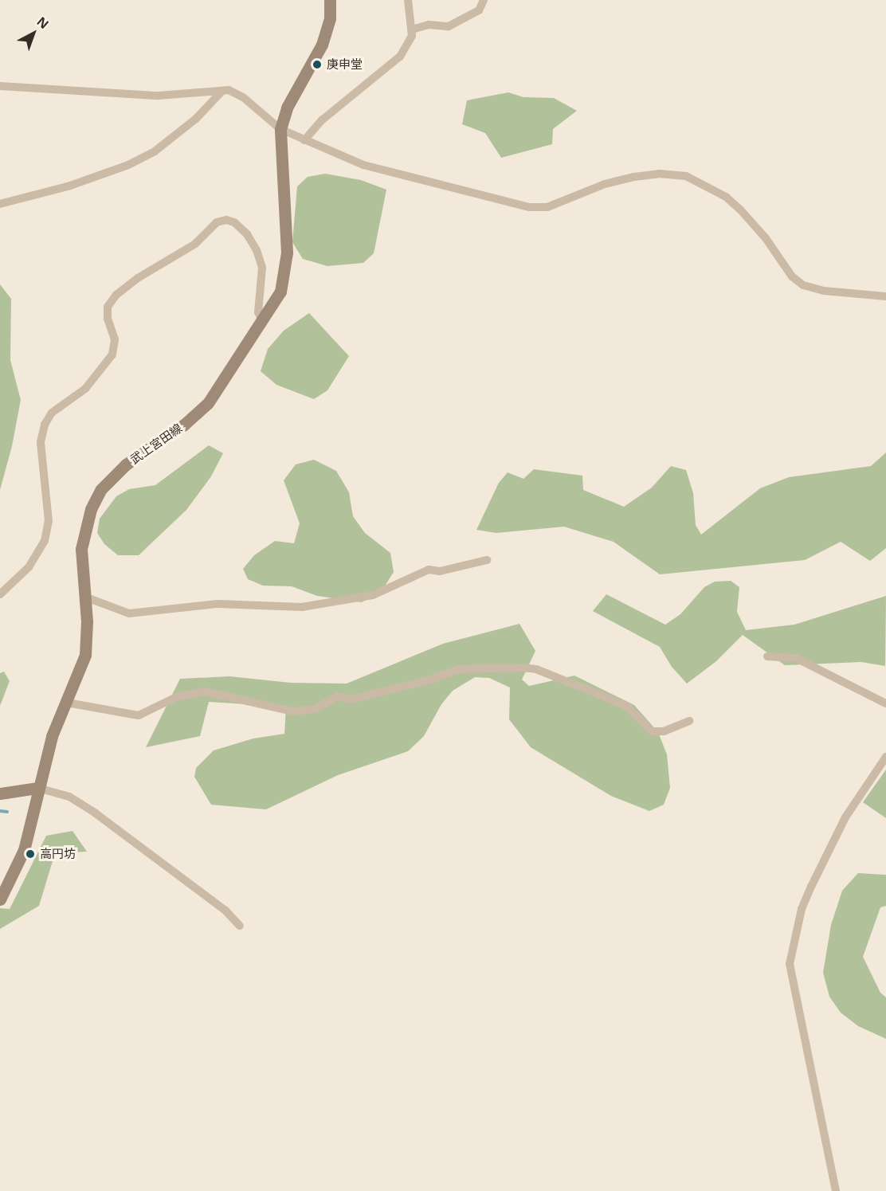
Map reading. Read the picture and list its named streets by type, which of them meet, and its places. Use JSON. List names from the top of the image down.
{
  "streets": {
    "main road": ["武上宮田線"]
  },
  "places": ["庚申堂", "高円坊"],
  "north": "top right"
}
